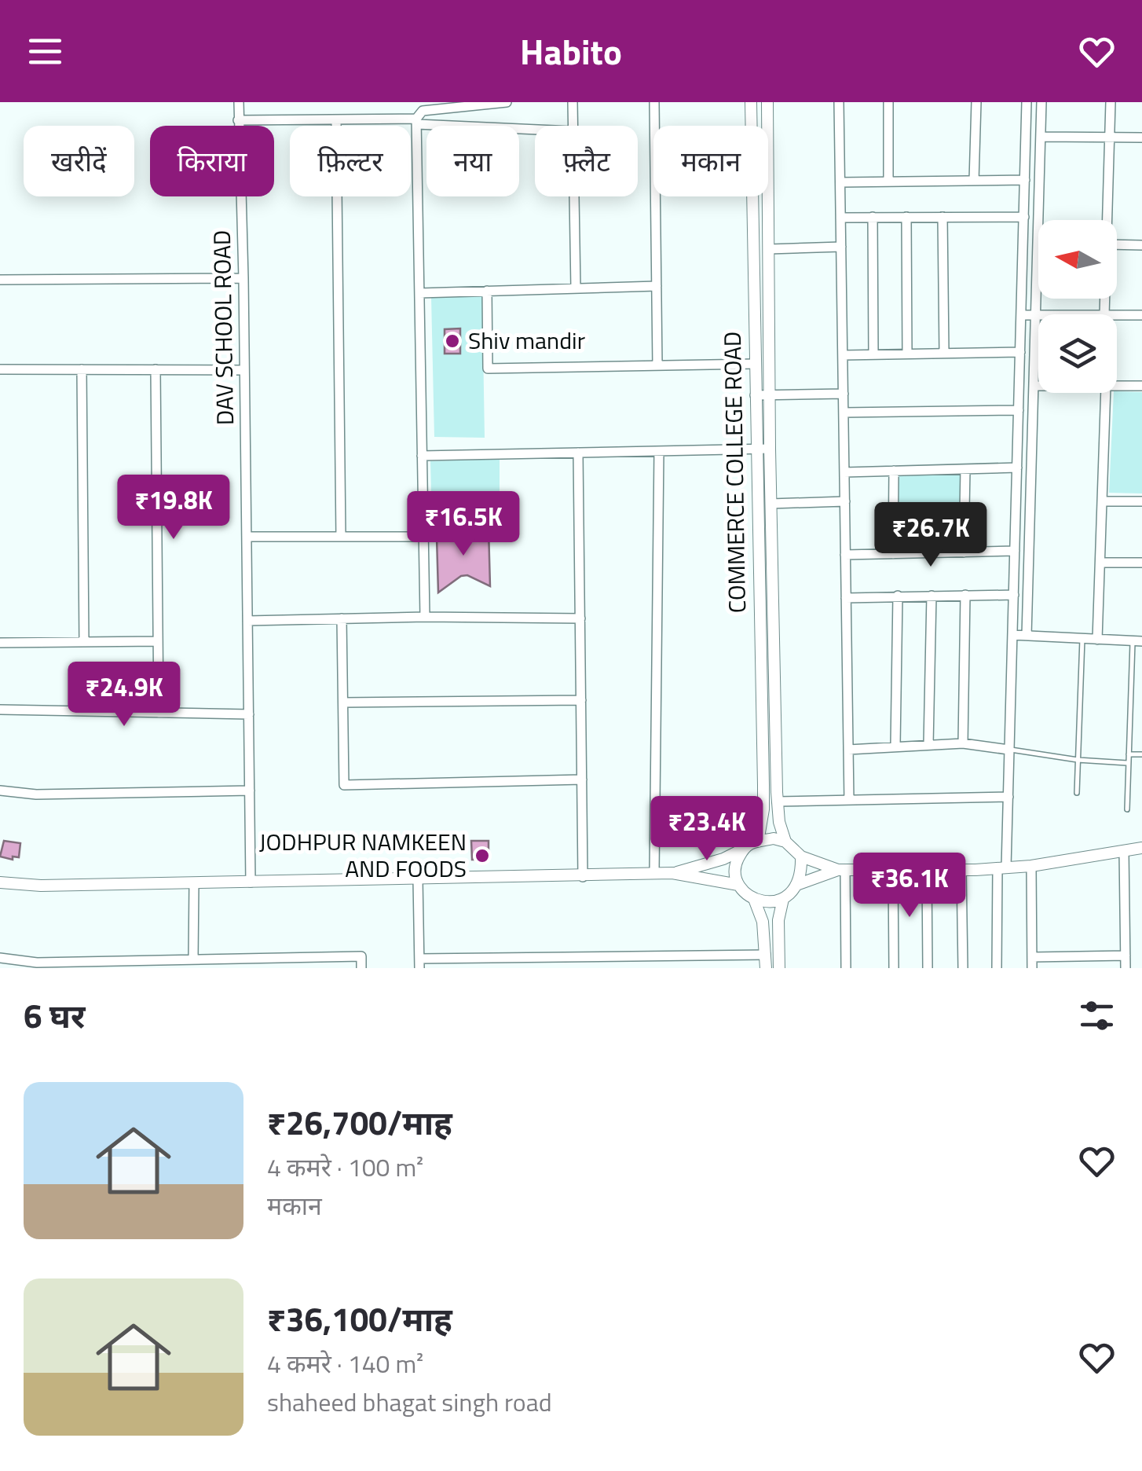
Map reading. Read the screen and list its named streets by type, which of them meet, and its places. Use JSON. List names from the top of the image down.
{
  "streets": {
    "street": ["DAV SCHOOL ROAD", "COMMERCE COLLEGE ROAD"]
  },
  "places": ["Shiv mandir", "JODHPUR NAMKEEN AND FOODS"],
  "north": "left",
  "page": {
    "header": "Habito",
    "chip": [
      "खरीदें",
      "किराया",
      "फ़िल्टर",
      "नया",
      "फ़्लैट",
      "मकान"
    ],
    "price": [
      "₹19.8K",
      "₹16.5K",
      "₹26.7K",
      "₹24.9K",
      "₹23.4K",
      "₹36.1K"
    ],
    "heading": "6 घर",
    "list": [
      {
        "name": "₹26,700/माह",
        "note": "4 कमरे · 100 m² · मकान"
      },
      {
        "name": "₹36,100/माह",
        "note": "4 कमरे · 140 m² · shaheed bhagat singh road"
      }
    ]
  }
}
